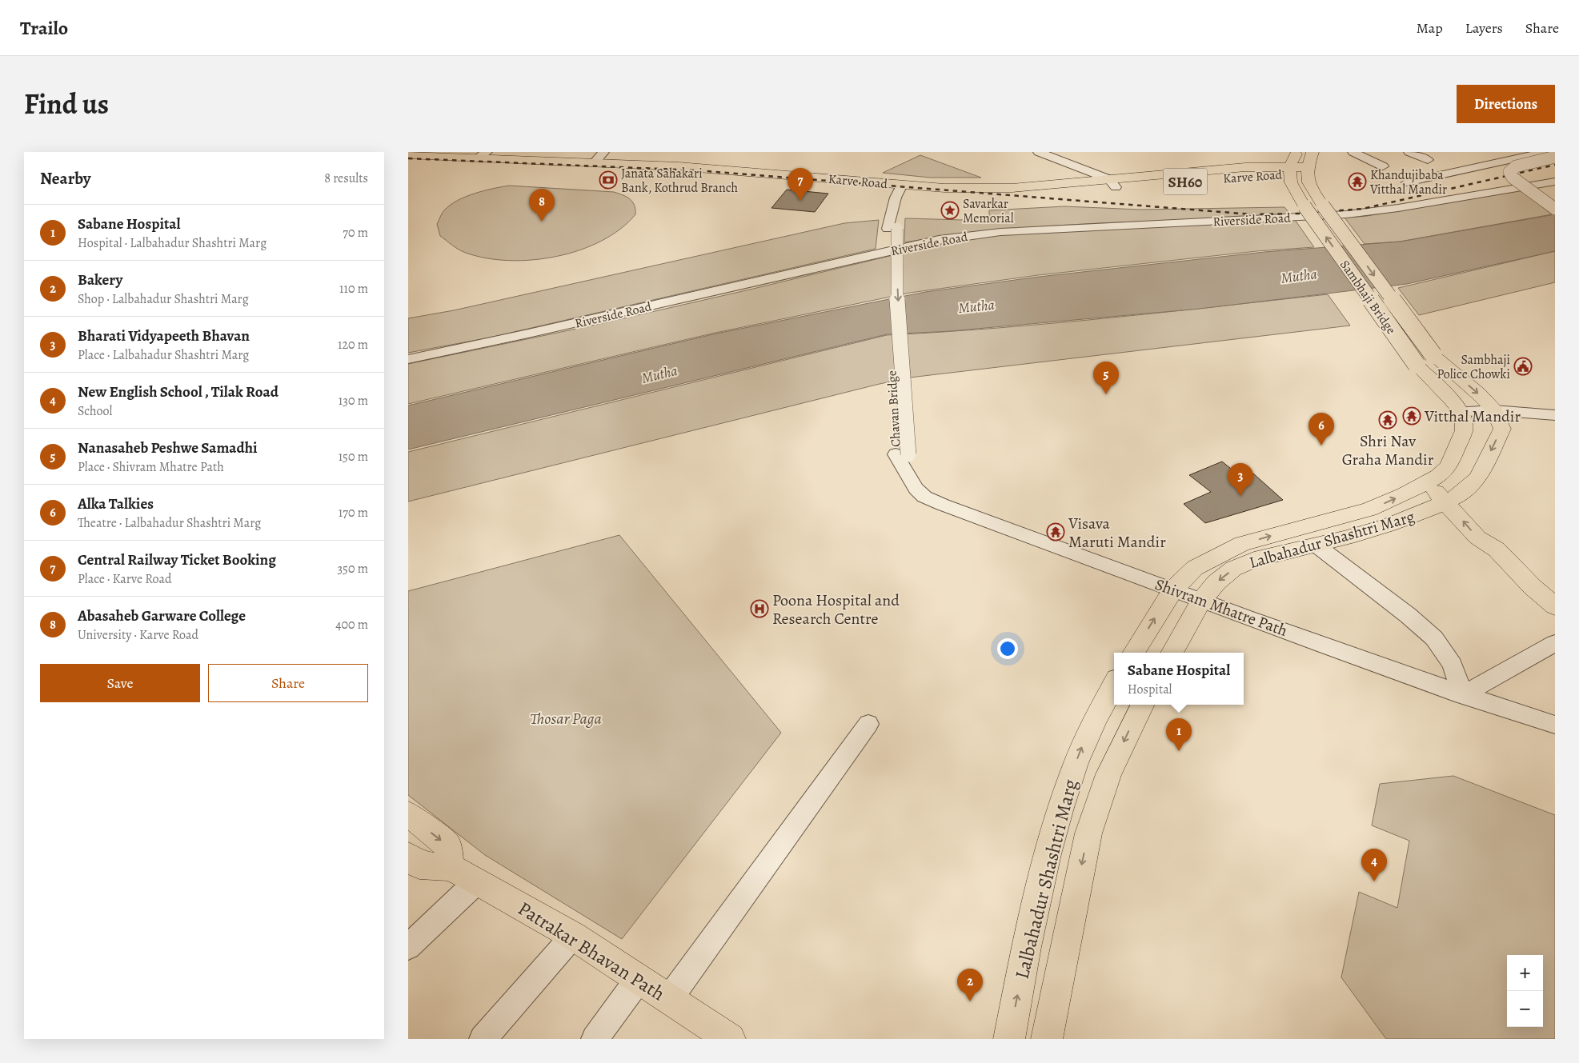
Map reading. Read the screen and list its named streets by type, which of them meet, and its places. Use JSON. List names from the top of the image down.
{
  "streets": {
    "main road": [
      "Karve Road",
      "SH60",
      "Sambhaji Bridge",
      "Lalbahadur Shashtri Marg",
      "Patrakar Bhavan Path"
    ],
    "street": ["Riverside Road", "Chavan Bridge", "Shivram Mhatre Path"]
  },
  "crossings": [
    ["Karve Road", "Sambhaji Bridge"],
    ["Karve Road", "Chavan Bridge"],
    ["Sambhaji Bridge", "Lalbahadur Shashtri Marg"],
    ["Chavan Bridge", "Shivram Mhatre Path"],
    ["Lalbahadur Shashtri Marg", "Shivram Mhatre Path"]
  ],
  "water": ["Mutha"],
  "parks": ["Thosar Paga"],
  "places": {
    "bank": ["Janata Sahakari Bank, Kothrud Branch"],
    "temple": [
      "Khandujibaba Vitthal Mandir",
      "Vitthal Mandir",
      "Shri Nav Graha Mandir",
      "Visava Maruti Mandir"
    ],
    "place": ["Savarkar Memorial"],
    "public building": ["Sambhaji Police Chowki"],
    "hospital": ["Poona Hospital and Research Centre"]
  },
  "page": {
    "header": "Trailo",
    "nav": ["Map", "Layers", "Share"],
    "title": "Find us",
    "buttons": [
      "Directions",
      ["Save", "Share"]
    ],
    "heading": ["Nearby", "8 results"],
    "pins": [
      "7",
      "8",
      "5",
      "6",
      "3",
      "1",
      "4",
      "2"
    ],
    "list": [
      {
        "mark": "1",
        "name": "Sabane Hospital",
        "note": "Hospital · Lalbahadur Shashtri Marg",
        "value": "70 m"
      },
      {
        "mark": "2",
        "name": "Bakery",
        "note": "Shop · Lalbahadur Shashtri Marg",
        "value": "110 m"
      },
      {
        "mark": "3",
        "name": "Bharati Vidyapeeth Bhavan",
        "note": "Place · Lalbahadur Shashtri Marg",
        "value": "120 m"
      },
      {
        "mark": "4",
        "name": "New English School , Tilak Road",
        "note": "School",
        "value": "130 m"
      },
      {
        "mark": "5",
        "name": "Nanasaheb Peshwe Samadhi",
        "note": "Place · Shivram Mhatre Path",
        "value": "150 m"
      },
      {
        "mark": "6",
        "name": "Alka Talkies",
        "note": "Theatre · Lalbahadur Shashtri Marg",
        "value": "170 m"
      },
      {
        "mark": "7",
        "name": "Central Railway Ticket Booking",
        "note": "Place · Karve Road",
        "value": "350 m"
      },
      {
        "mark": "8",
        "name": "Abasaheb Garware College",
        "note": "University · Karve Road",
        "value": "400 m"
      }
    ],
    "popup": ["Sabane Hospital", "Hospital"],
    "map_buttons": ["+", "−"]
  }
}
